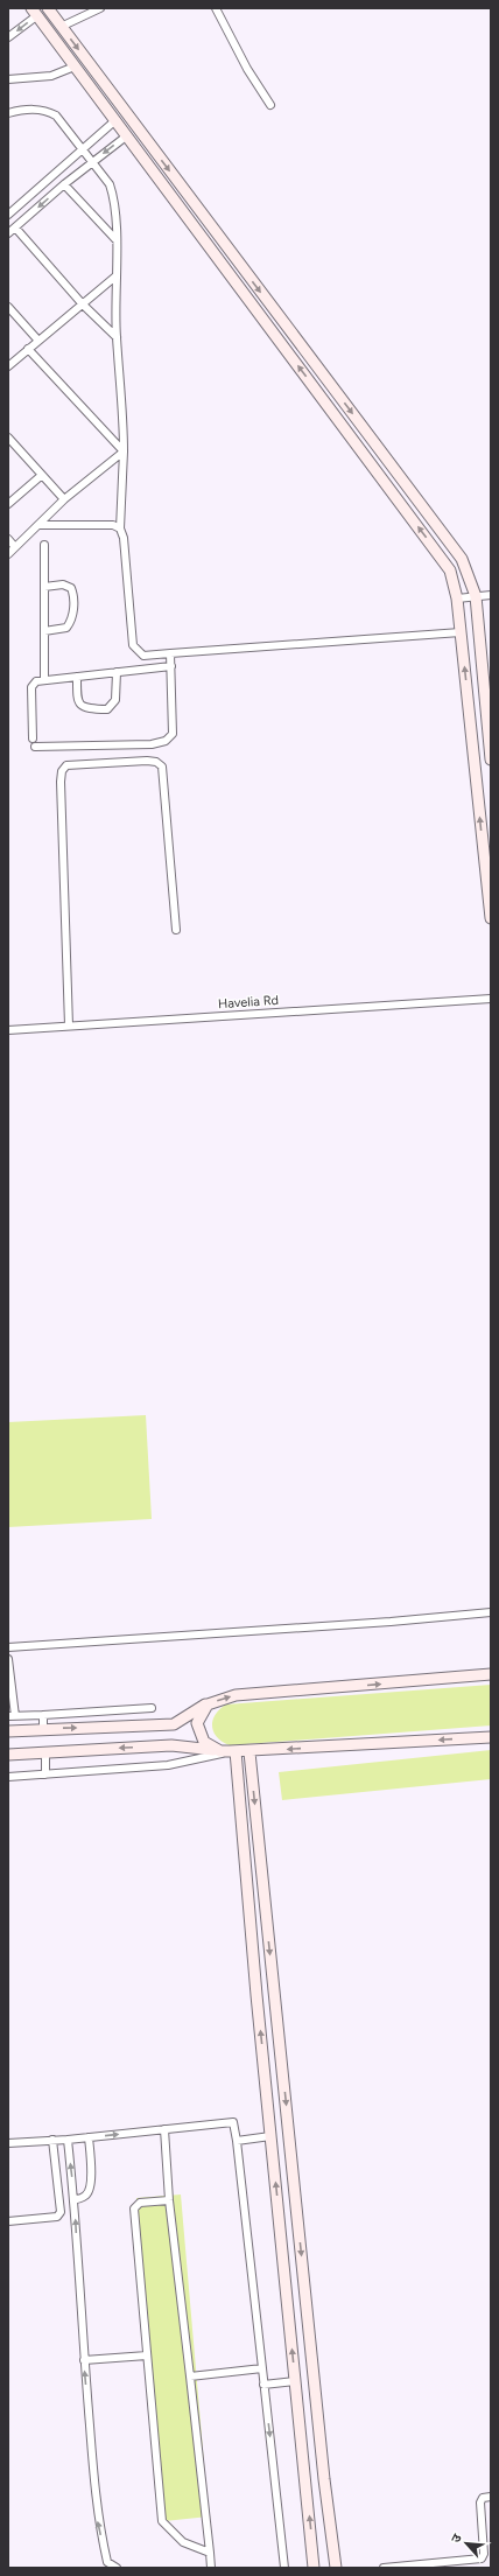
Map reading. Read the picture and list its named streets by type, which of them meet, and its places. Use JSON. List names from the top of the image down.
{
  "streets": {
    "street": ["Havelia Rd"]
  },
  "north": "top left"
}
